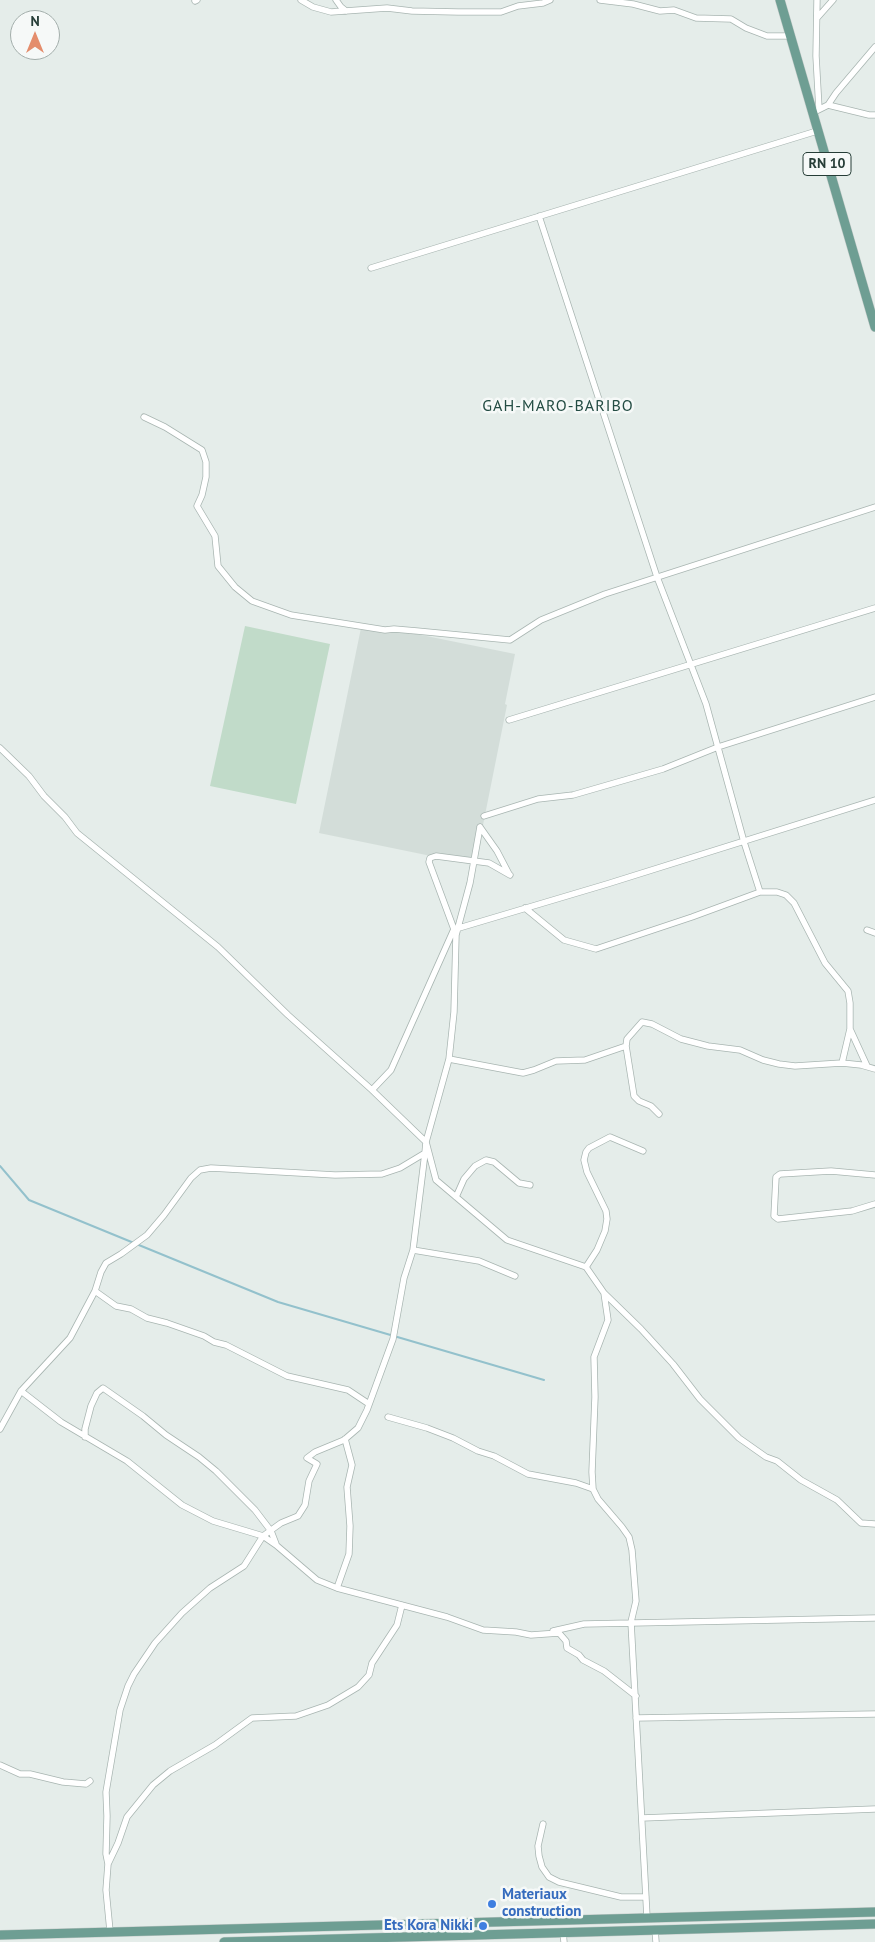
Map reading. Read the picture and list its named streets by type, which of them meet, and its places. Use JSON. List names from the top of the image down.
{
  "streets": {
    "main road": ["RN 10"]
  },
  "districts": ["GAH-MARO-BARIBO"],
  "places": ["Materiaux construction", "Ets Kora Nikki"],
  "north": "top"
}
